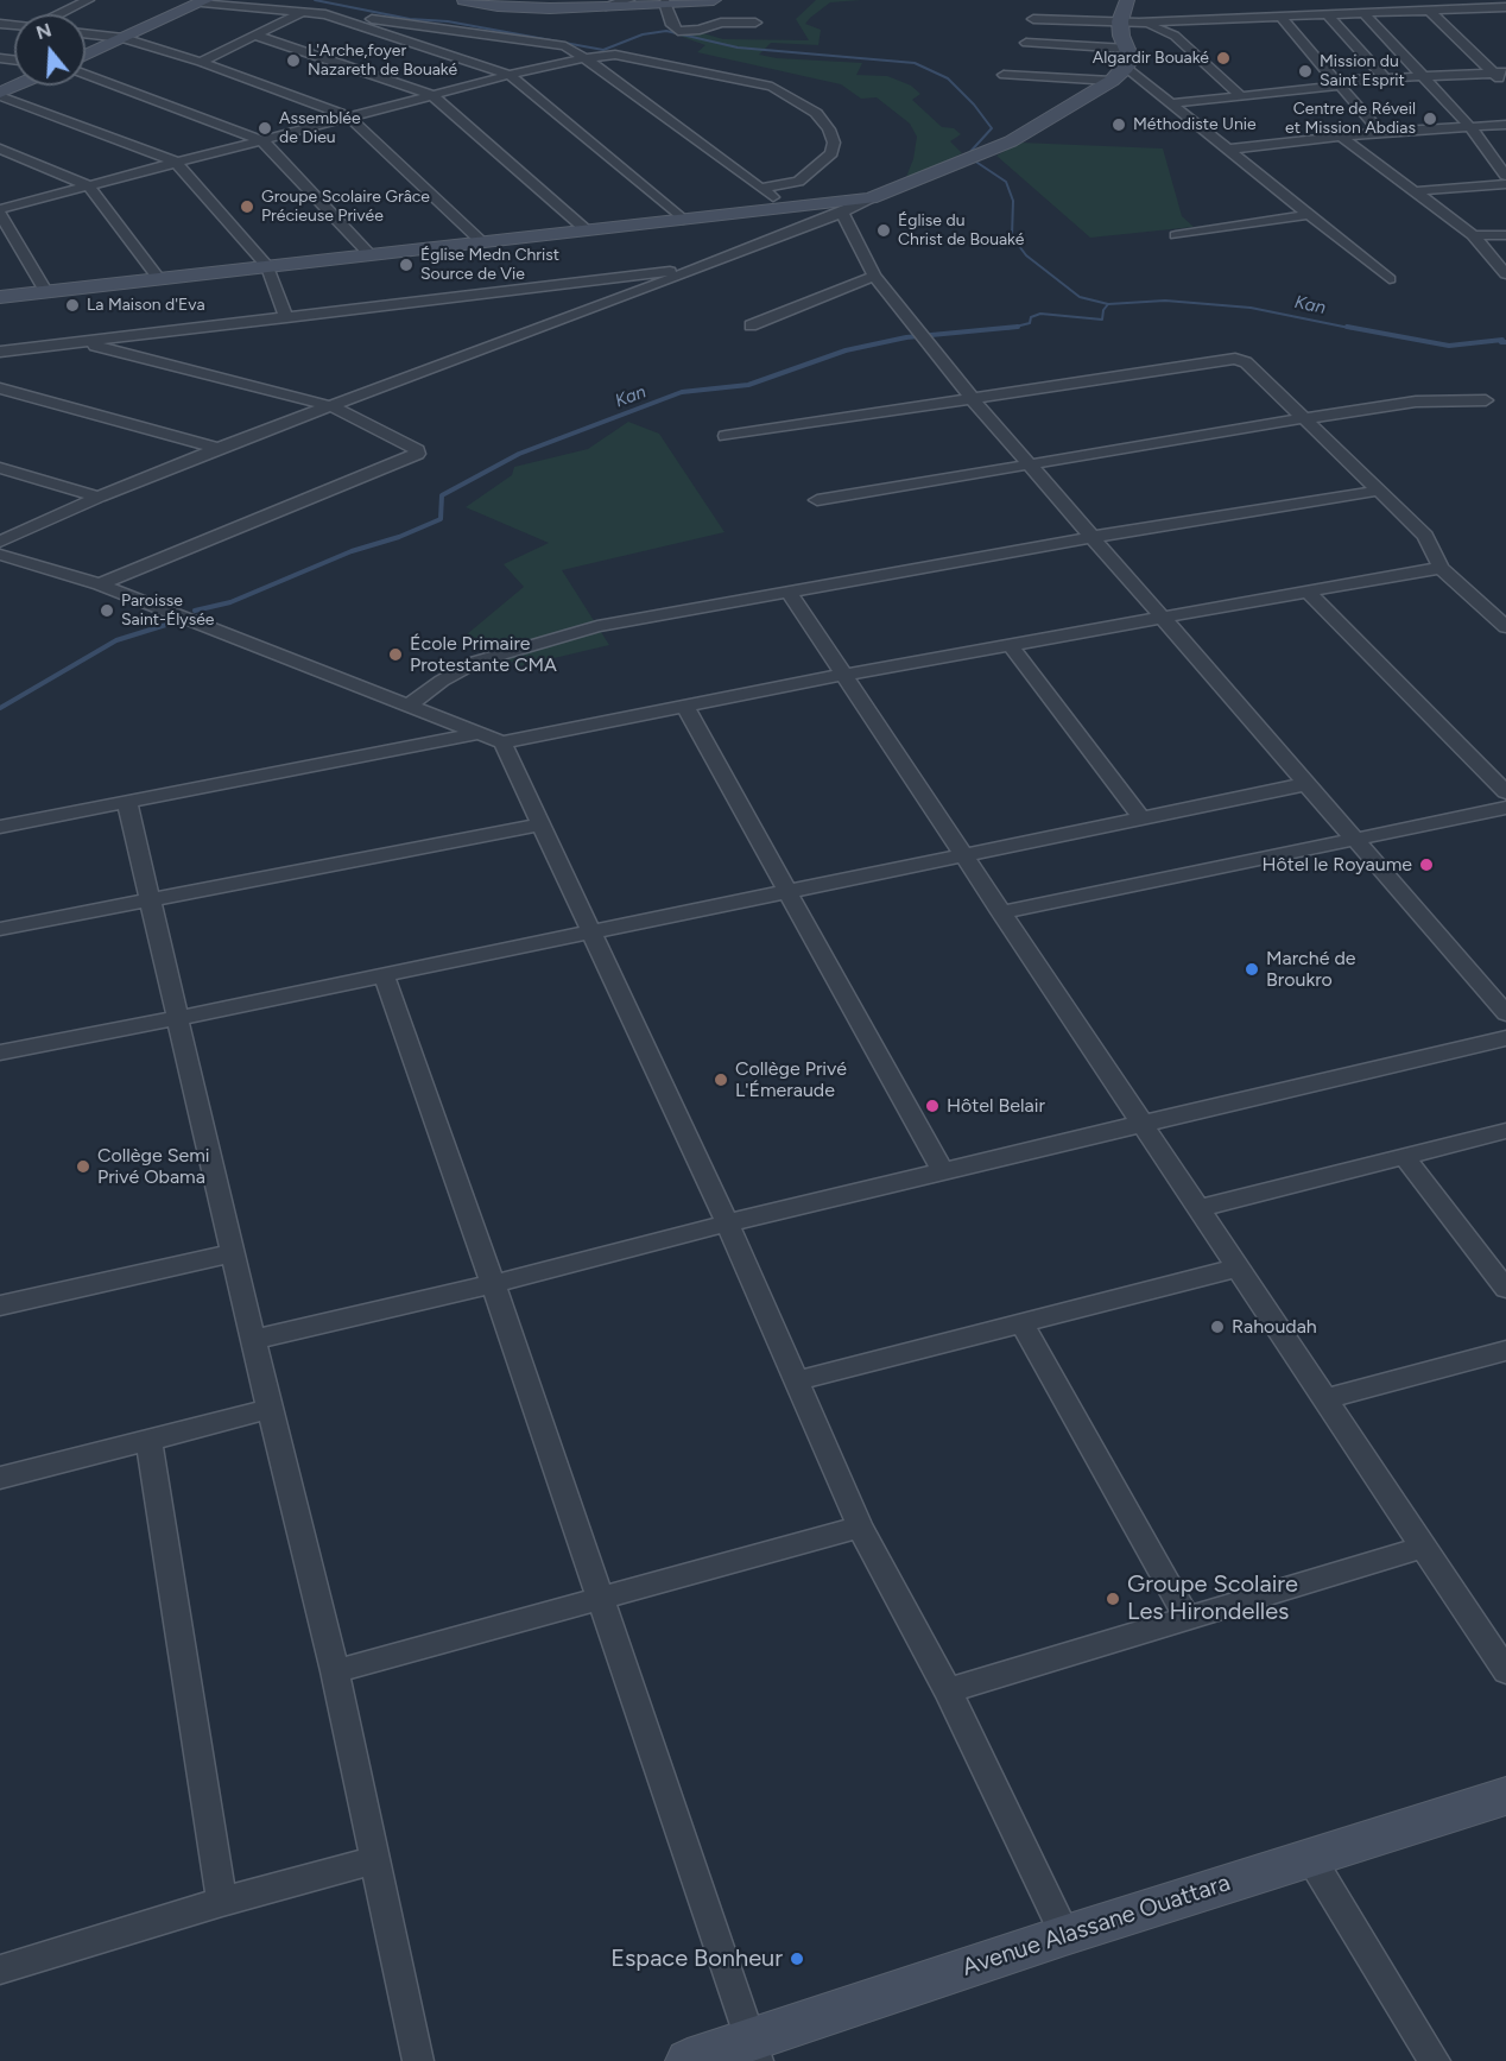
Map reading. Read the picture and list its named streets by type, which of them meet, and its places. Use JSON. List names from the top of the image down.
{
  "streets": {
    "street": ["Avenue Alassane Ouattara"]
  },
  "water": ["Kan"],
  "places": [
    "Algardir Bouaké",
    "L'Arche,foyer Nazareth de Bouaké",
    "Mission du Saint Esprit",
    "Centre de Réveil et Mission Abdias",
    "Méthodiste Unie",
    "Assemblée de Dieu",
    "Groupe Scolaire Grâce Précieuse Privée",
    "Église du Christ de Bouaké",
    "Église Medn Christ Source de Vie",
    "La Maison d'Eva",
    "Paroisse Saint-Élysée",
    "École Primaire Protestante CMA",
    "Hôtel le Royaume",
    "Marché de Broukro",
    "Collège Privé L'Émeraude",
    "Hôtel Belair",
    "Collège Semi Privé Obama",
    "Rahoudah",
    "Groupe Scolaire Les Hirondelles",
    "Espace Bonheur"
  ],
  "north": "top"
}
